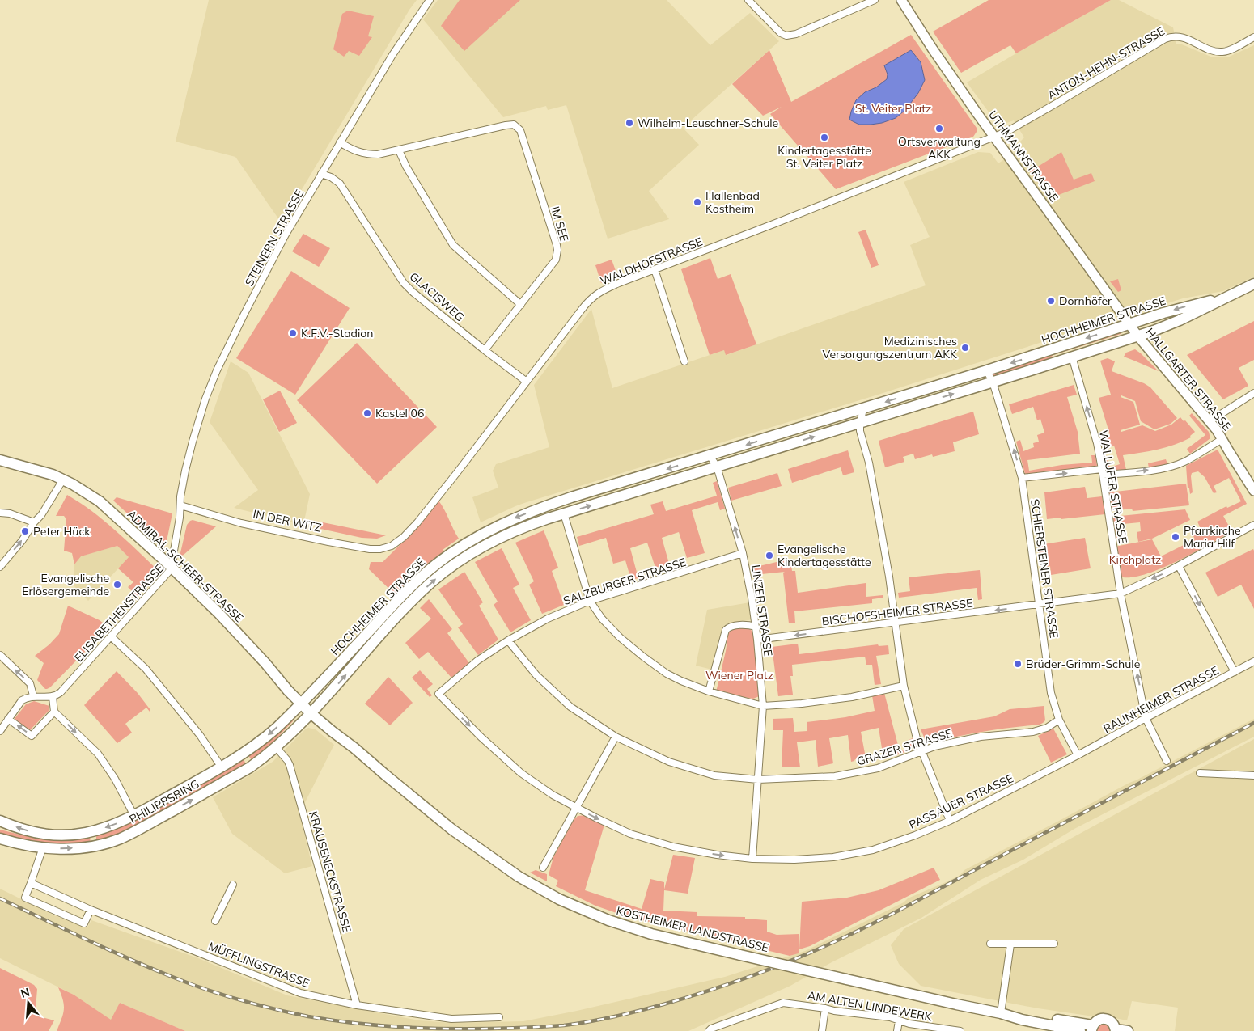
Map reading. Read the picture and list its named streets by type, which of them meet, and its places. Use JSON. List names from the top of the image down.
{
  "streets": {
    "main road": [
      "HOCHHEIMER STRASSE",
      "ADMIRAL-SCHEER-STRASSE",
      "PHILIPPSRING",
      "KOSTHEIMER LANDSTRASSE"
    ],
    "street": [
      "ANTON-HEHN-STRASSE",
      "UTHMANNSTRASSE",
      "IM SEE",
      "STEINERN STRASSE",
      "WALDHOFSTRASSE",
      "GLACISWEG",
      "HALLGARTER STRASSE",
      "WALLUFER STRASSE",
      "IN DER WITZ",
      "SCHIERSTEINER STRASSE",
      "SALZBURGER STRASSE",
      "LINZER STRASSE",
      "BISCHOFSHEIMER STRASSE",
      "ELISABETHENSTRASSE",
      "RAUNHEIMER STRASSE",
      "GRAZER STRASSE",
      "PASSAUER STRASSE",
      "KRAUSENECKSTRASSE",
      "MÜFFLINGSTRASSE",
      "AM ALTEN LINDEWERK"
    ]
  },
  "crossings": [
    ["ANTON-HEHN-STRASSE", "UTHMANNSTRASSE"],
    ["ANTON-HEHN-STRASSE", "WALDHOFSTRASSE"],
    ["UTHMANNSTRASSE", "WALDHOFSTRASSE"],
    ["UTHMANNSTRASSE", "HOCHHEIMER STRASSE"],
    ["UTHMANNSTRASSE", "HALLGARTER STRASSE"],
    ["IM SEE", "GLACISWEG"],
    ["STEINERN STRASSE", "GLACISWEG"],
    ["STEINERN STRASSE", "IN DER WITZ"],
    ["STEINERN STRASSE", "ELISABETHENSTRASSE"],
    ["WALDHOFSTRASSE", "GLACISWEG"],
    ["WALDHOFSTRASSE", "IN DER WITZ"],
    ["HOCHHEIMER STRASSE", "HALLGARTER STRASSE"],
    ["HOCHHEIMER STRASSE", "WALLUFER STRASSE"],
    ["HOCHHEIMER STRASSE", "ADMIRAL-SCHEER-STRASSE"],
    ["HOCHHEIMER STRASSE", "SCHIERSTEINER STRASSE"],
    ["HOCHHEIMER STRASSE", "LINZER STRASSE"],
    ["HOCHHEIMER STRASSE", "PHILIPPSRING"],
    ["HOCHHEIMER STRASSE", "KOSTHEIMER LANDSTRASSE"],
    ["WALLUFER STRASSE", "BISCHOFSHEIMER STRASSE"],
    ["WALLUFER STRASSE", "RAUNHEIMER STRASSE"],
    ["IN DER WITZ", "ELISABETHENSTRASSE"],
    ["ADMIRAL-SCHEER-STRASSE", "ELISABETHENSTRASSE"],
    ["ADMIRAL-SCHEER-STRASSE", "PHILIPPSRING"],
    ["ADMIRAL-SCHEER-STRASSE", "KOSTHEIMER LANDSTRASSE"],
    ["SCHIERSTEINER STRASSE", "BISCHOFSHEIMER STRASSE"],
    ["SCHIERSTEINER STRASSE", "RAUNHEIMER STRASSE"],
    ["SCHIERSTEINER STRASSE", "GRAZER STRASSE"],
    ["SCHIERSTEINER STRASSE", "PASSAUER STRASSE"],
    ["SALZBURGER STRASSE", "LINZER STRASSE"],
    ["SALZBURGER STRASSE", "GRAZER STRASSE"],
    ["SALZBURGER STRASSE", "PASSAUER STRASSE"],
    ["LINZER STRASSE", "BISCHOFSHEIMER STRASSE"],
    ["LINZER STRASSE", "GRAZER STRASSE"],
    ["LINZER STRASSE", "PASSAUER STRASSE"],
    ["RAUNHEIMER STRASSE", "PASSAUER STRASSE"],
    ["PHILIPPSRING", "KRAUSENECKSTRASSE"],
    ["PHILIPPSRING", "KOSTHEIMER LANDSTRASSE"],
    ["KRAUSENECKSTRASSE", "MÜFFLINGSTRASSE"]
  ],
  "one_way": ["WALLUFER STRASSE", "BISCHOFSHEIMER STRASSE", "PASSAUER STRASSE"],
  "parks": ["St. Veiter Platz", "Kirchplatz", "Wiener Platz"],
  "places": [
    "Wilhelm-Leuschner-Schule",
    "Ortsverwaltung AKK",
    "Kindertagesstätte St. Veiter Platz",
    "Hallenbad Kostheim",
    "Dornhöfer",
    "K.F.V.-Stadion",
    "Medizinisches Versorgungszentrum AKK",
    "Kastel 06",
    "Peter Hück",
    "Pfarrkirche Maria Hilf",
    "Evangelische Kindertagesstätte",
    "Evangelische Erlösergemeinde",
    "Brüder-Grimm-Schule"
  ],
  "north": "top"
}
